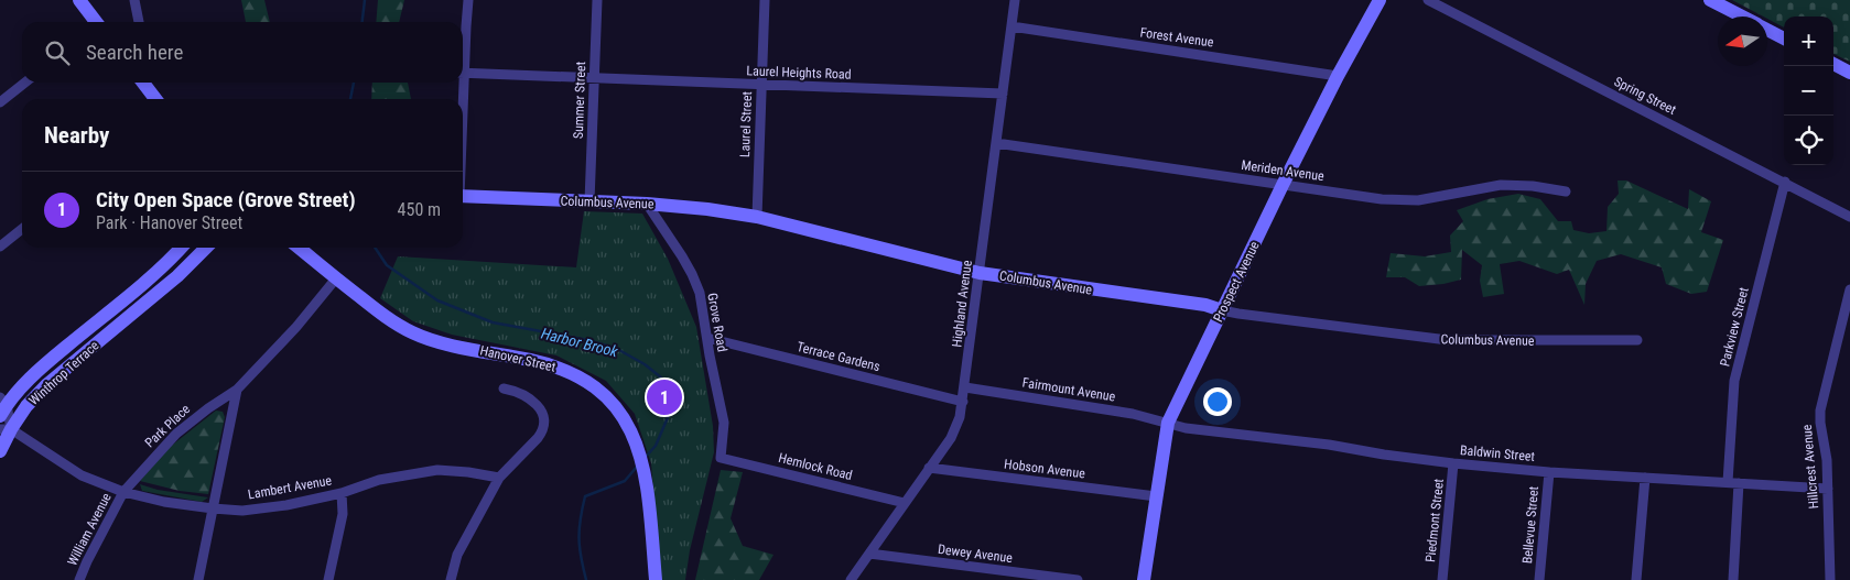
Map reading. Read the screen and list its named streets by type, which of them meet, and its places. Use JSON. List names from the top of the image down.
{
  "streets": {
    "street": [
      "Forest Avenue",
      "Laurel Heights Road",
      "Spring Street",
      "Summer Street",
      "Laurel Street",
      "Meriden Avenue",
      "Columbus Avenue",
      "Prospect Avenue",
      "Highland Avenue",
      "Grove Road",
      "Parkview Street",
      "Terrace Gardens",
      "Hanover Street",
      "Winthrop Terrace",
      "Fairmount Avenue",
      "Park Place",
      "Baldwin Street",
      "Hemlock Road",
      "Hillcrest Avenue",
      "Hobson Avenue",
      "Lambert Avenue",
      "Piedmont Street",
      "Bellevue Street",
      "William Avenue",
      "Dewey Avenue"
    ]
  },
  "crossings": [
    ["Forest Avenue", "Prospect Avenue"],
    ["Forest Avenue", "Highland Avenue"],
    ["Laurel Heights Road", "Summer Street"],
    ["Laurel Heights Road", "Laurel Street"],
    ["Laurel Heights Road", "Highland Avenue"],
    ["Spring Street", "Parkview Street"],
    ["Summer Street", "Columbus Avenue"],
    ["Laurel Street", "Columbus Avenue"],
    ["Meriden Avenue", "Prospect Avenue"],
    ["Meriden Avenue", "Highland Avenue"],
    ["Columbus Avenue", "Prospect Avenue"],
    ["Columbus Avenue", "Highland Avenue"],
    ["Columbus Avenue", "Grove Road"],
    ["Prospect Avenue", "Fairmount Avenue"],
    ["Prospect Avenue", "Baldwin Street"],
    ["Prospect Avenue", "Hobson Avenue"],
    ["Highland Avenue", "Terrace Gardens"],
    ["Highland Avenue", "Fairmount Avenue"],
    ["Highland Avenue", "Hemlock Road"],
    ["Highland Avenue", "Hobson Avenue"],
    ["Highland Avenue", "Dewey Avenue"],
    ["Grove Road", "Terrace Gardens"],
    ["Grove Road", "Hemlock Road"],
    ["Parkview Street", "Baldwin Street"],
    ["Hanover Street", "Park Place"],
    ["Winthrop Terrace", "Lambert Avenue"],
    ["Fairmount Avenue", "Baldwin Street"],
    ["Park Place", "Lambert Avenue"],
    ["Park Place", "William Avenue"],
    ["Baldwin Street", "Hillcrest Avenue"],
    ["Baldwin Street", "Piedmont Street"],
    ["Baldwin Street", "Bellevue Street"],
    ["Lambert Avenue", "William Avenue"]
  ],
  "water": ["Harbor Brook"],
  "north": "left",
  "page": {
    "map_buttons": ["+", "−"],
    "search": "Search here",
    "heading": "Nearby",
    "list": [
      {
        "mark": "1",
        "name": "City Open Space (Grove Street)",
        "note": "Park · Hanover Street",
        "value": "450 m"
      }
    ],
    "pins": "1"
  }
}
